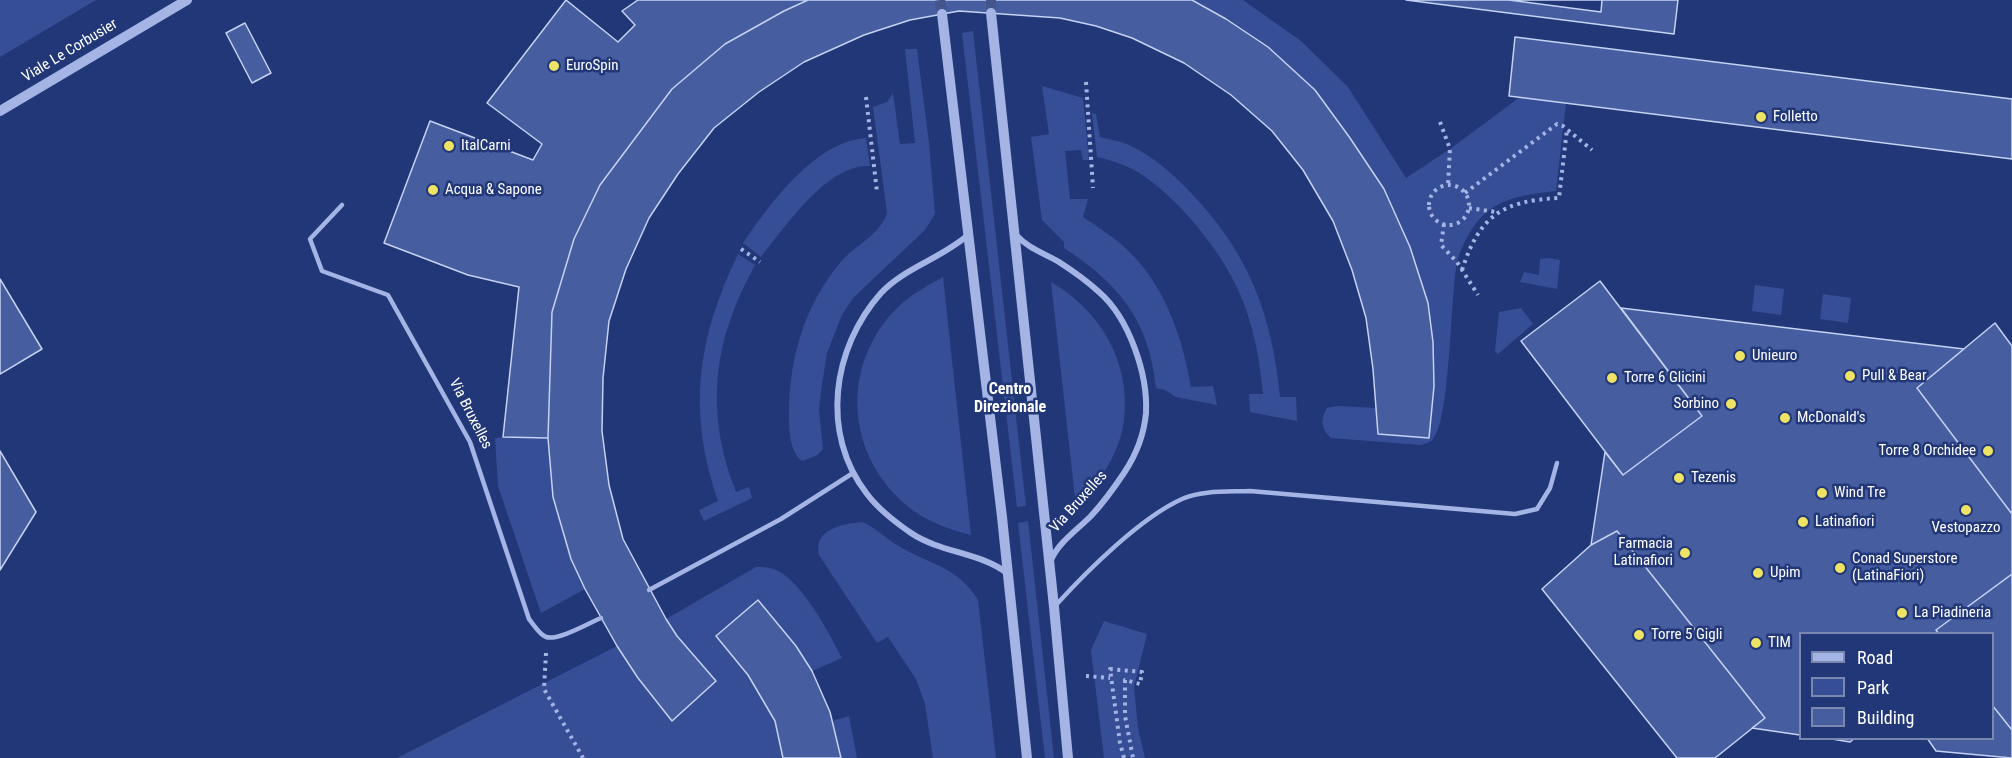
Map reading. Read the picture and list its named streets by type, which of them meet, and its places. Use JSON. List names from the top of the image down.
{
  "streets": {
    "street": ["Viale Le Corbusier", "Via Bruxelles"]
  },
  "districts": ["Centro Direzionale"],
  "places": [
    "EuroSpin",
    "Folletto",
    "ItalCarni",
    "Acqua & Sapone",
    "Unieuro",
    "Pull & Bear",
    "Torre 6 Glicini",
    "Sorbino",
    "McDonald's",
    "Torre 8 Orchidee",
    "Tezenis",
    "Wind Tre",
    "Vestopazzo",
    "Latinafiori",
    "Farmacia Latinafiori",
    "Conad Superstore (LatinaFiori)",
    "Upim",
    "La Piadineria",
    "Torre 5 Gigli",
    "TIM"
  ],
  "legend": ["Road", "Park", "Building"]
}
